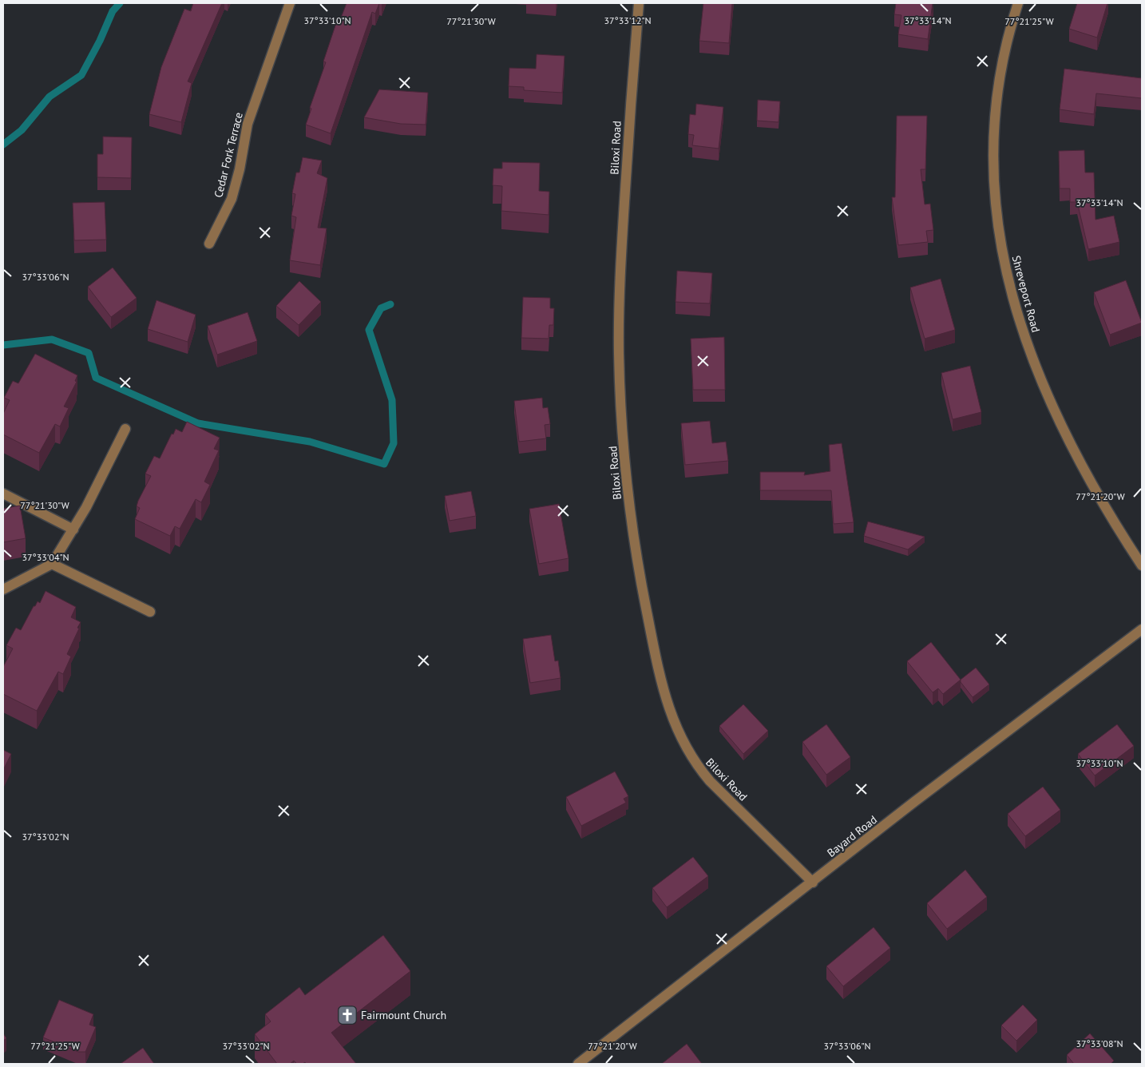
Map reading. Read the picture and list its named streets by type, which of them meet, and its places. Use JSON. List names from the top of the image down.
{
  "streets": {
    "street": [
      "Biloxi Road",
      "Cedar Fork Terrace",
      "Shreveport Road",
      "Bayard Road"
    ]
  },
  "crossings": [
    ["Biloxi Road", "Bayard Road"]
  ],
  "places": {
    "church": ["Fairmount Church"]
  },
  "coordinates": [
    "37°33'10\"N",
    "37°33'12\"N",
    "37°33'14\"N",
    "77°21'30\"W",
    "77°21'25\"W",
    "37°33'06\"N",
    "77°21'20\"W",
    "37°33'04\"N",
    "37°33'02\"N",
    "37°33'08\"N"
  ]
}
